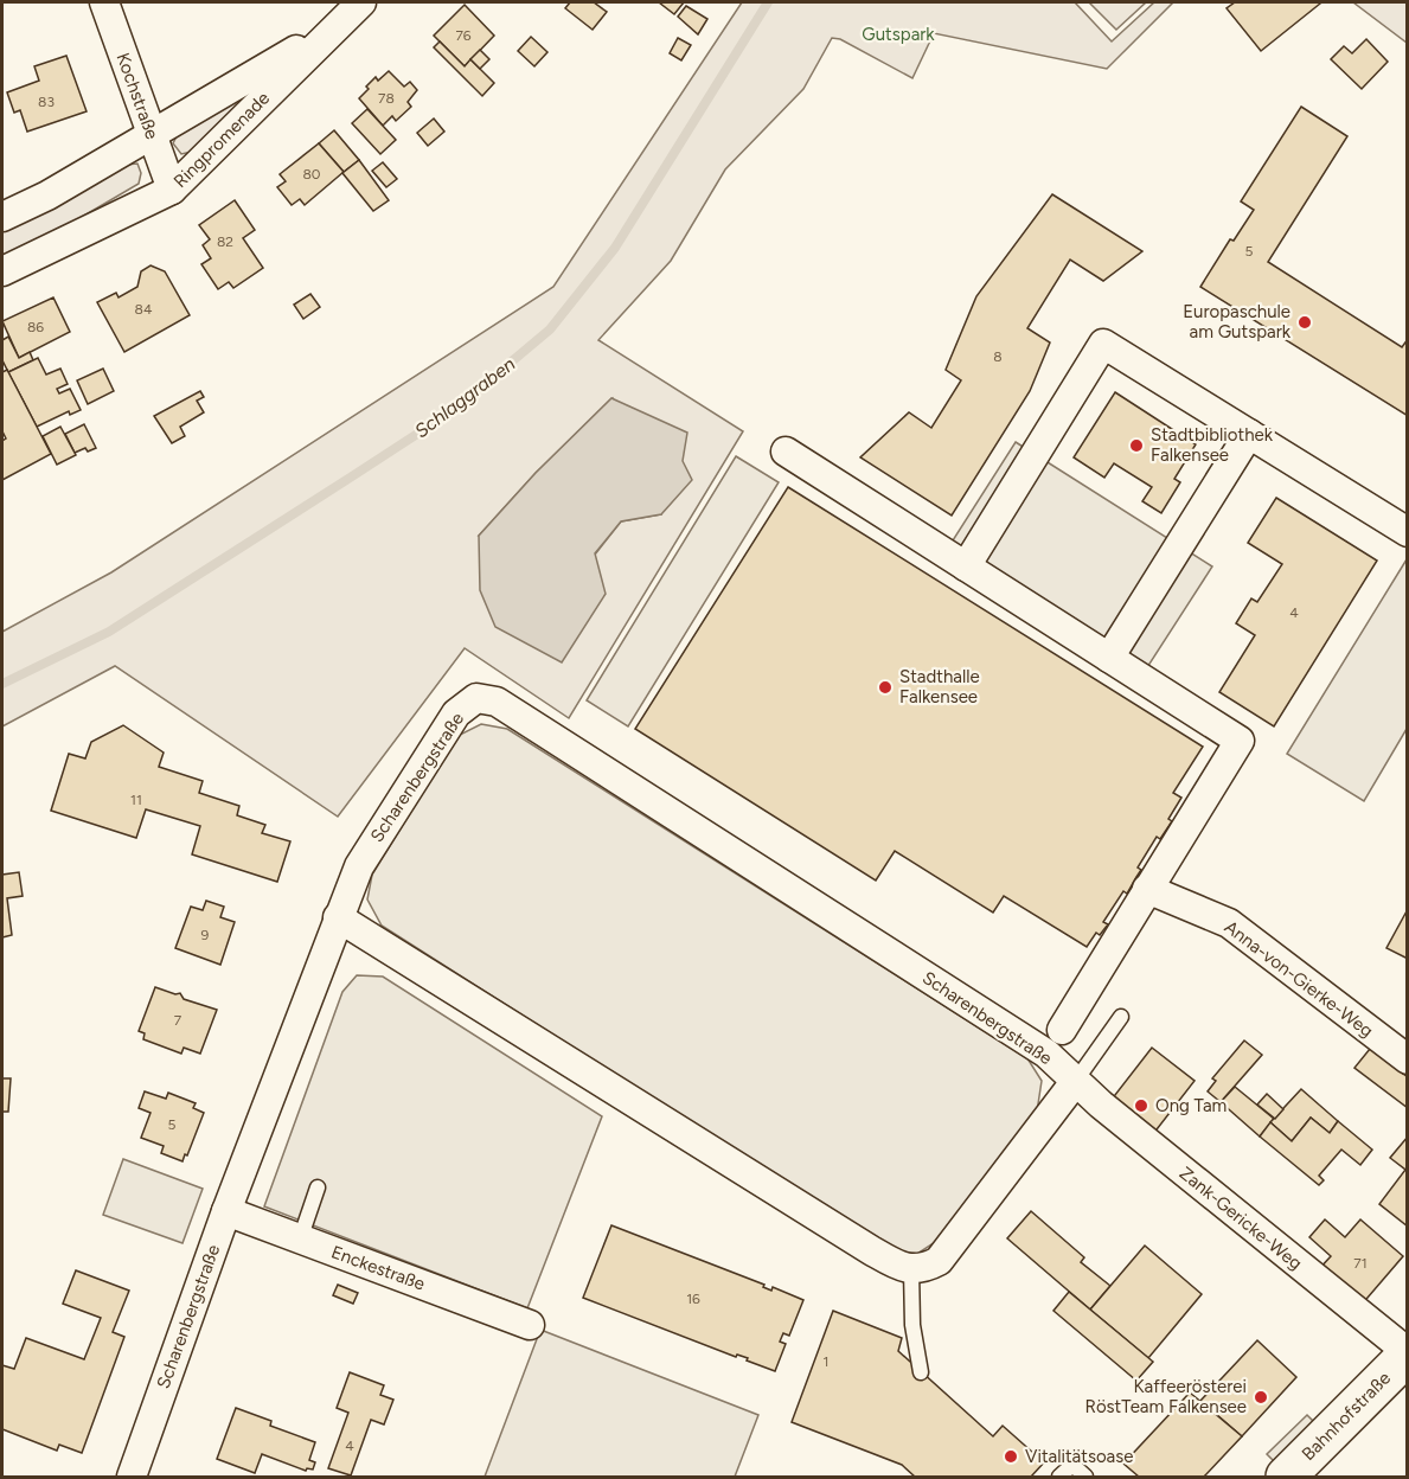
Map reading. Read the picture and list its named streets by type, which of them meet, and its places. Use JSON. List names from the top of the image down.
{
  "streets": {
    "street": [
      "Kochstraße",
      "Ringpromenade",
      "Scharenbergstraße",
      "Anna-von-Gierke-Weg",
      "Zank-Gericke-Weg",
      "Enckestraße",
      "Bahnhofstraße"
    ]
  },
  "crossings": [
    ["Kochstraße", "Ringpromenade"],
    ["Scharenbergstraße", "Zank-Gericke-Weg"],
    ["Scharenbergstraße", "Enckestraße"],
    ["Zank-Gericke-Weg", "Bahnhofstraße"]
  ],
  "water": ["Schlaggraben"],
  "parks": ["Gutspark"],
  "places": [
    "Europaschule am Gutspark",
    "Stadtbibliothek Falkensee",
    "Stadthalle Falkensee",
    "Ong Tam",
    "Kaffeerösterei RöstTeam Falkensee",
    "Vitalitätsoase"
  ],
  "house_numbers": [
    "76",
    "78",
    "83",
    "80",
    "82",
    "5",
    "84",
    "86",
    "8",
    "4",
    "11",
    "9",
    "7",
    "5",
    "71",
    "16",
    "1",
    "4"
  ]
}
